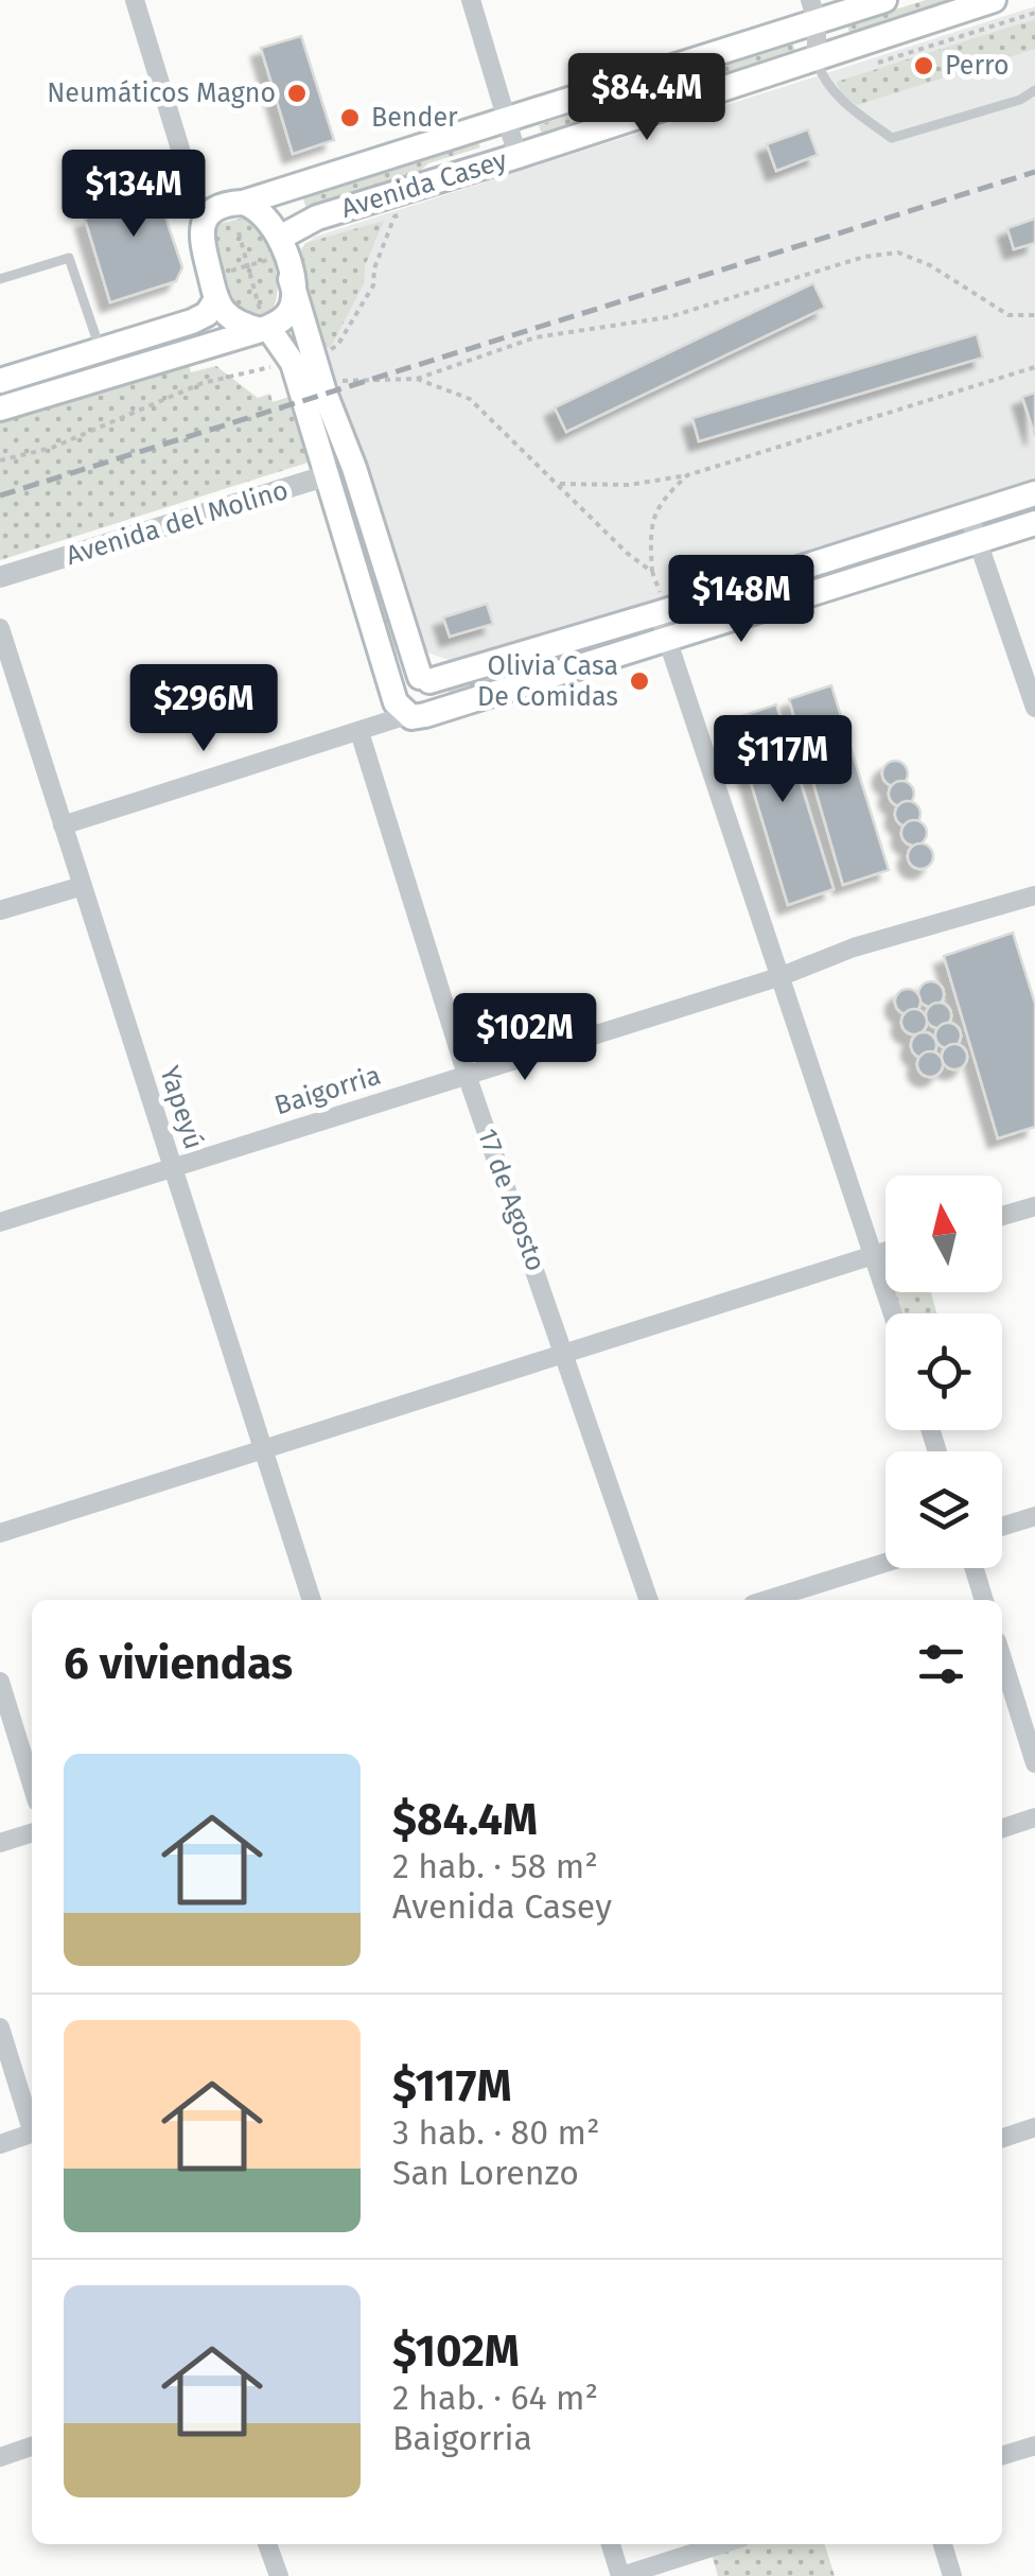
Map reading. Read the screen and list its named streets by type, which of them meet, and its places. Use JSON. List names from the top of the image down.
{
  "streets": {
    "main road": ["Avenida Casey", "Avenida del Molino"],
    "street": ["Baigorria", "Yapeyú", "17 de Agosto"]
  },
  "crossings": [
    ["Baigorria", "Yapeyú"],
    ["Baigorria", "17 de Agosto"]
  ],
  "places": [
    "Perro",
    "Neumáticos Magno",
    "Bender",
    "Olivia Casa De Comidas"
  ],
  "north": "top",
  "page": {
    "price": [
      "$84.4M",
      "$134M",
      "$148M",
      "$296M",
      "$117M",
      "$102M"
    ],
    "heading": "6 viviendas",
    "list": [
      {
        "name": "$84.4M",
        "note": "2 hab. · 58 m² · Avenida Casey"
      },
      {
        "name": "$117M",
        "note": "3 hab. · 80 m² · San Lorenzo"
      },
      {
        "name": "$102M",
        "note": "2 hab. · 64 m² · Baigorria"
      }
    ]
  }
}
